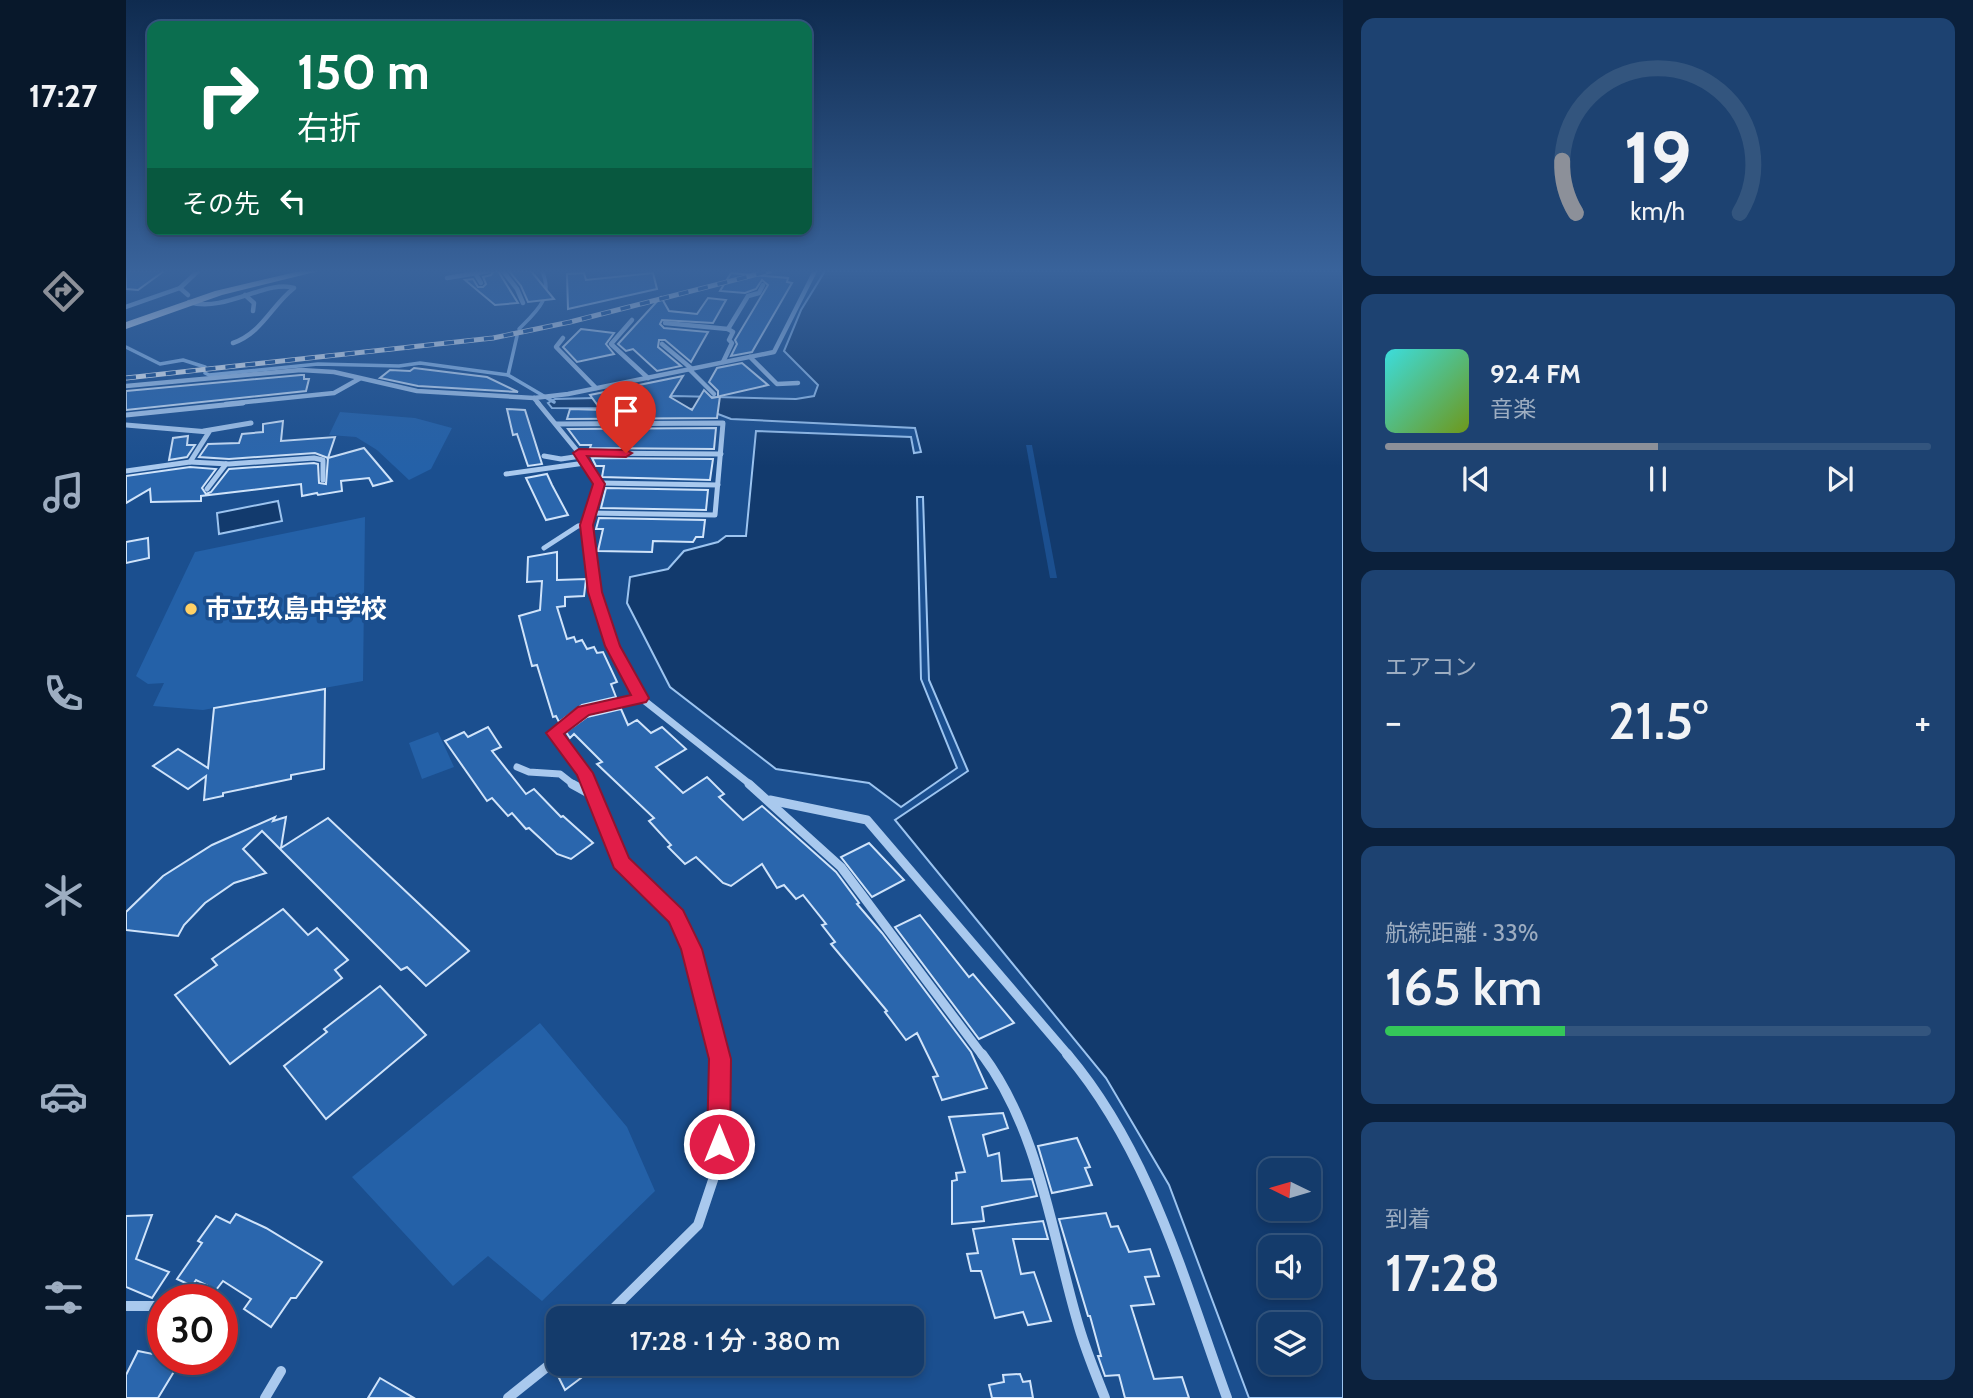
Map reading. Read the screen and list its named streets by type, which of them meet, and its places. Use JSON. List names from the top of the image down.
{
  "places": ["市立玖島中学校"],
  "north": "left",
  "page": {
    "tabs": "17:27",
    "turn": ["150 m", "右折"],
    "then": "その先",
    "song": ["92.4 FM", "音楽"],
    "tile": [
      "エアコン",
      ["航続距離 · 33%", "165 km"],
      ["到着", "17:28"]
    ],
    "heat": ["−", "21.5°", "+"],
    "limit": "30",
    "trip": "17:28 · 1 分 · 380 m",
    "gauge": ["19", "km/h"]
  }
}
